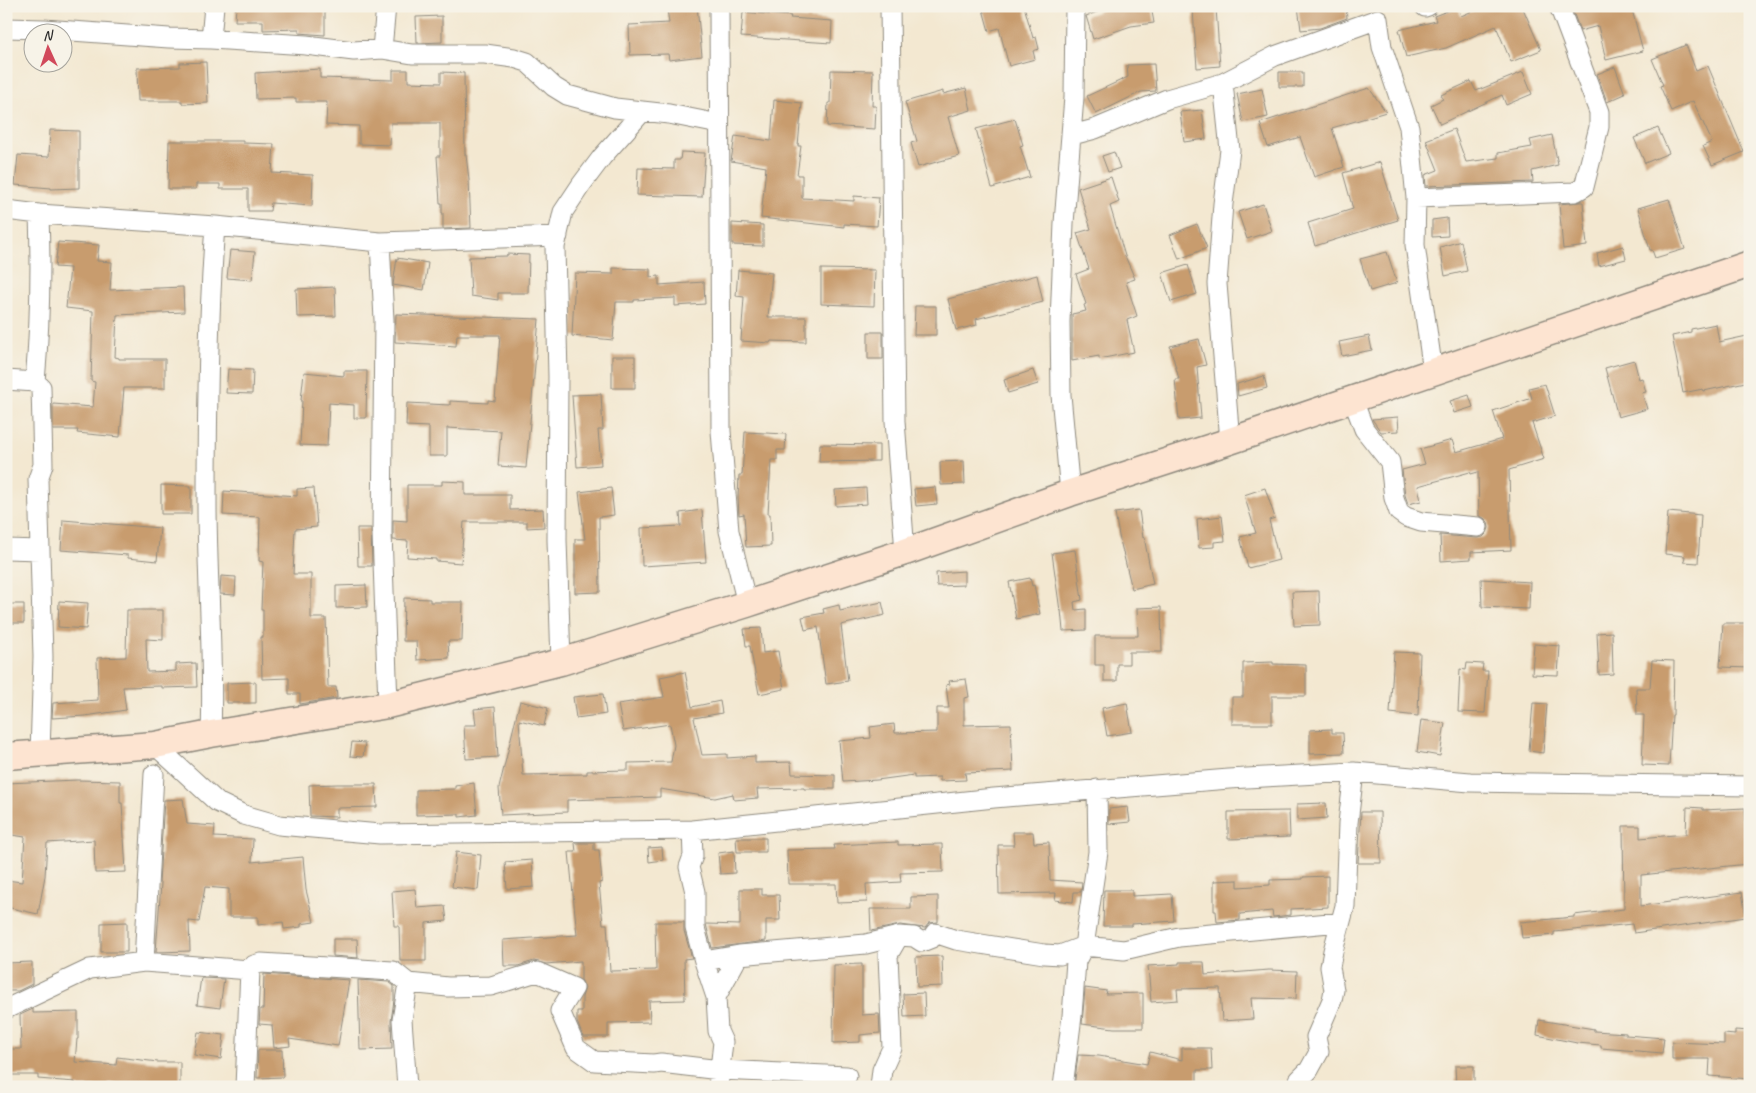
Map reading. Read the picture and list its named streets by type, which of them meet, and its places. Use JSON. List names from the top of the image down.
{
  "north": "top"
}
